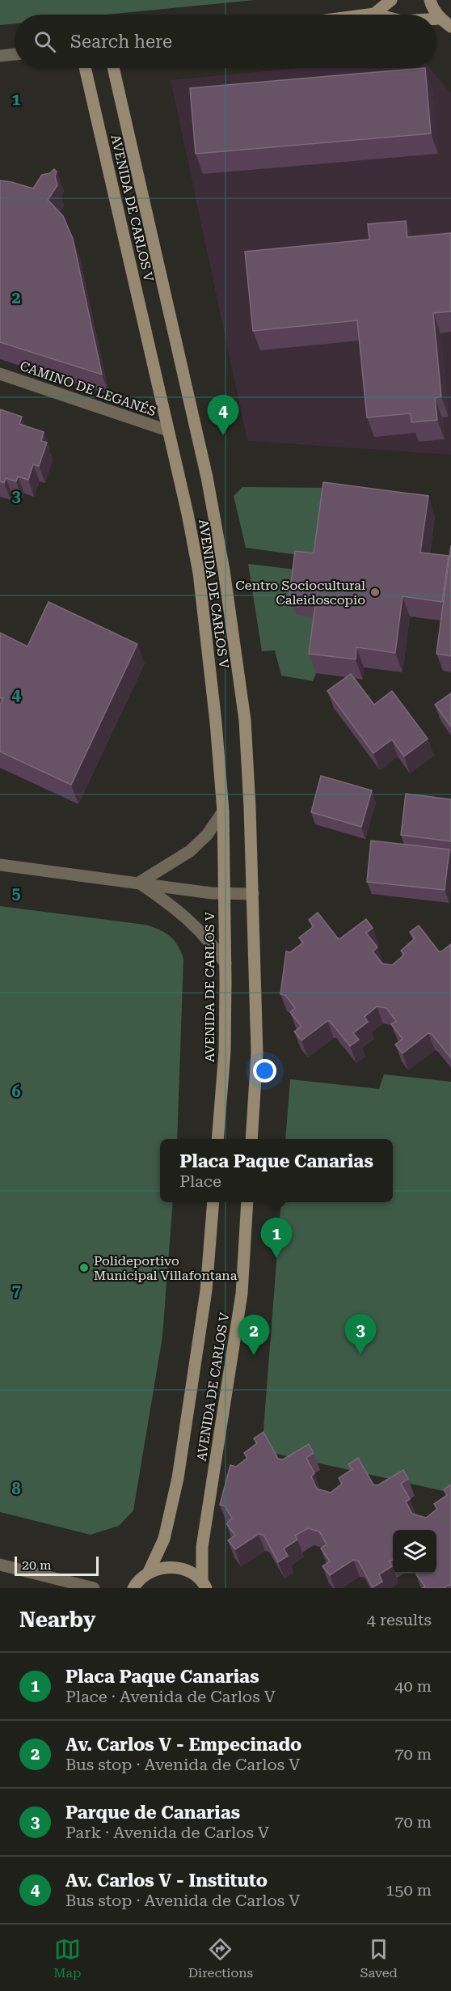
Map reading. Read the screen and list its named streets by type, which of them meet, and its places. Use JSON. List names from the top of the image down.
{
  "streets": {
    "street": ["AVENIDA DE CARLOS V", "CAMINO DE LEGANÉS"]
  },
  "crossings": [
    ["AVENIDA DE CARLOS V", "CAMINO DE LEGANÉS"]
  ],
  "places": ["Centro Sociocultural Caleidoscopio", "Polideportivo Municipal Villafontana"],
  "scale_bar": "20 m",
  "page": {
    "search": "Search here",
    "pins": [
      "4",
      "1",
      "3",
      "2"
    ],
    "popup": ["Placa Paque Canarias", "Place"],
    "scale": "20 m",
    "heading": ["Nearby", "4 results"],
    "list": [
      {
        "mark": "1",
        "name": "Placa Paque Canarias",
        "note": "Place · Avenida de Carlos V",
        "value": "40 m"
      },
      {
        "mark": "2",
        "name": "Av. Carlos V - Empecinado",
        "note": "Bus stop · Avenida de Carlos V",
        "value": "70 m"
      },
      {
        "mark": "3",
        "name": "Parque de Canarias",
        "note": "Park · Avenida de Carlos V",
        "value": "70 m"
      },
      {
        "mark": "4",
        "name": "Av. Carlos V - Instituto",
        "note": "Bus stop · Avenida de Carlos V",
        "value": "150 m"
      }
    ],
    "nav": ["Map", "Directions", "Saved"]
  },
  "grid": {
    "rows": [
      "1",
      "2",
      "3",
      "4",
      "5",
      "6",
      "7",
      "8"
    ]
  }
}
